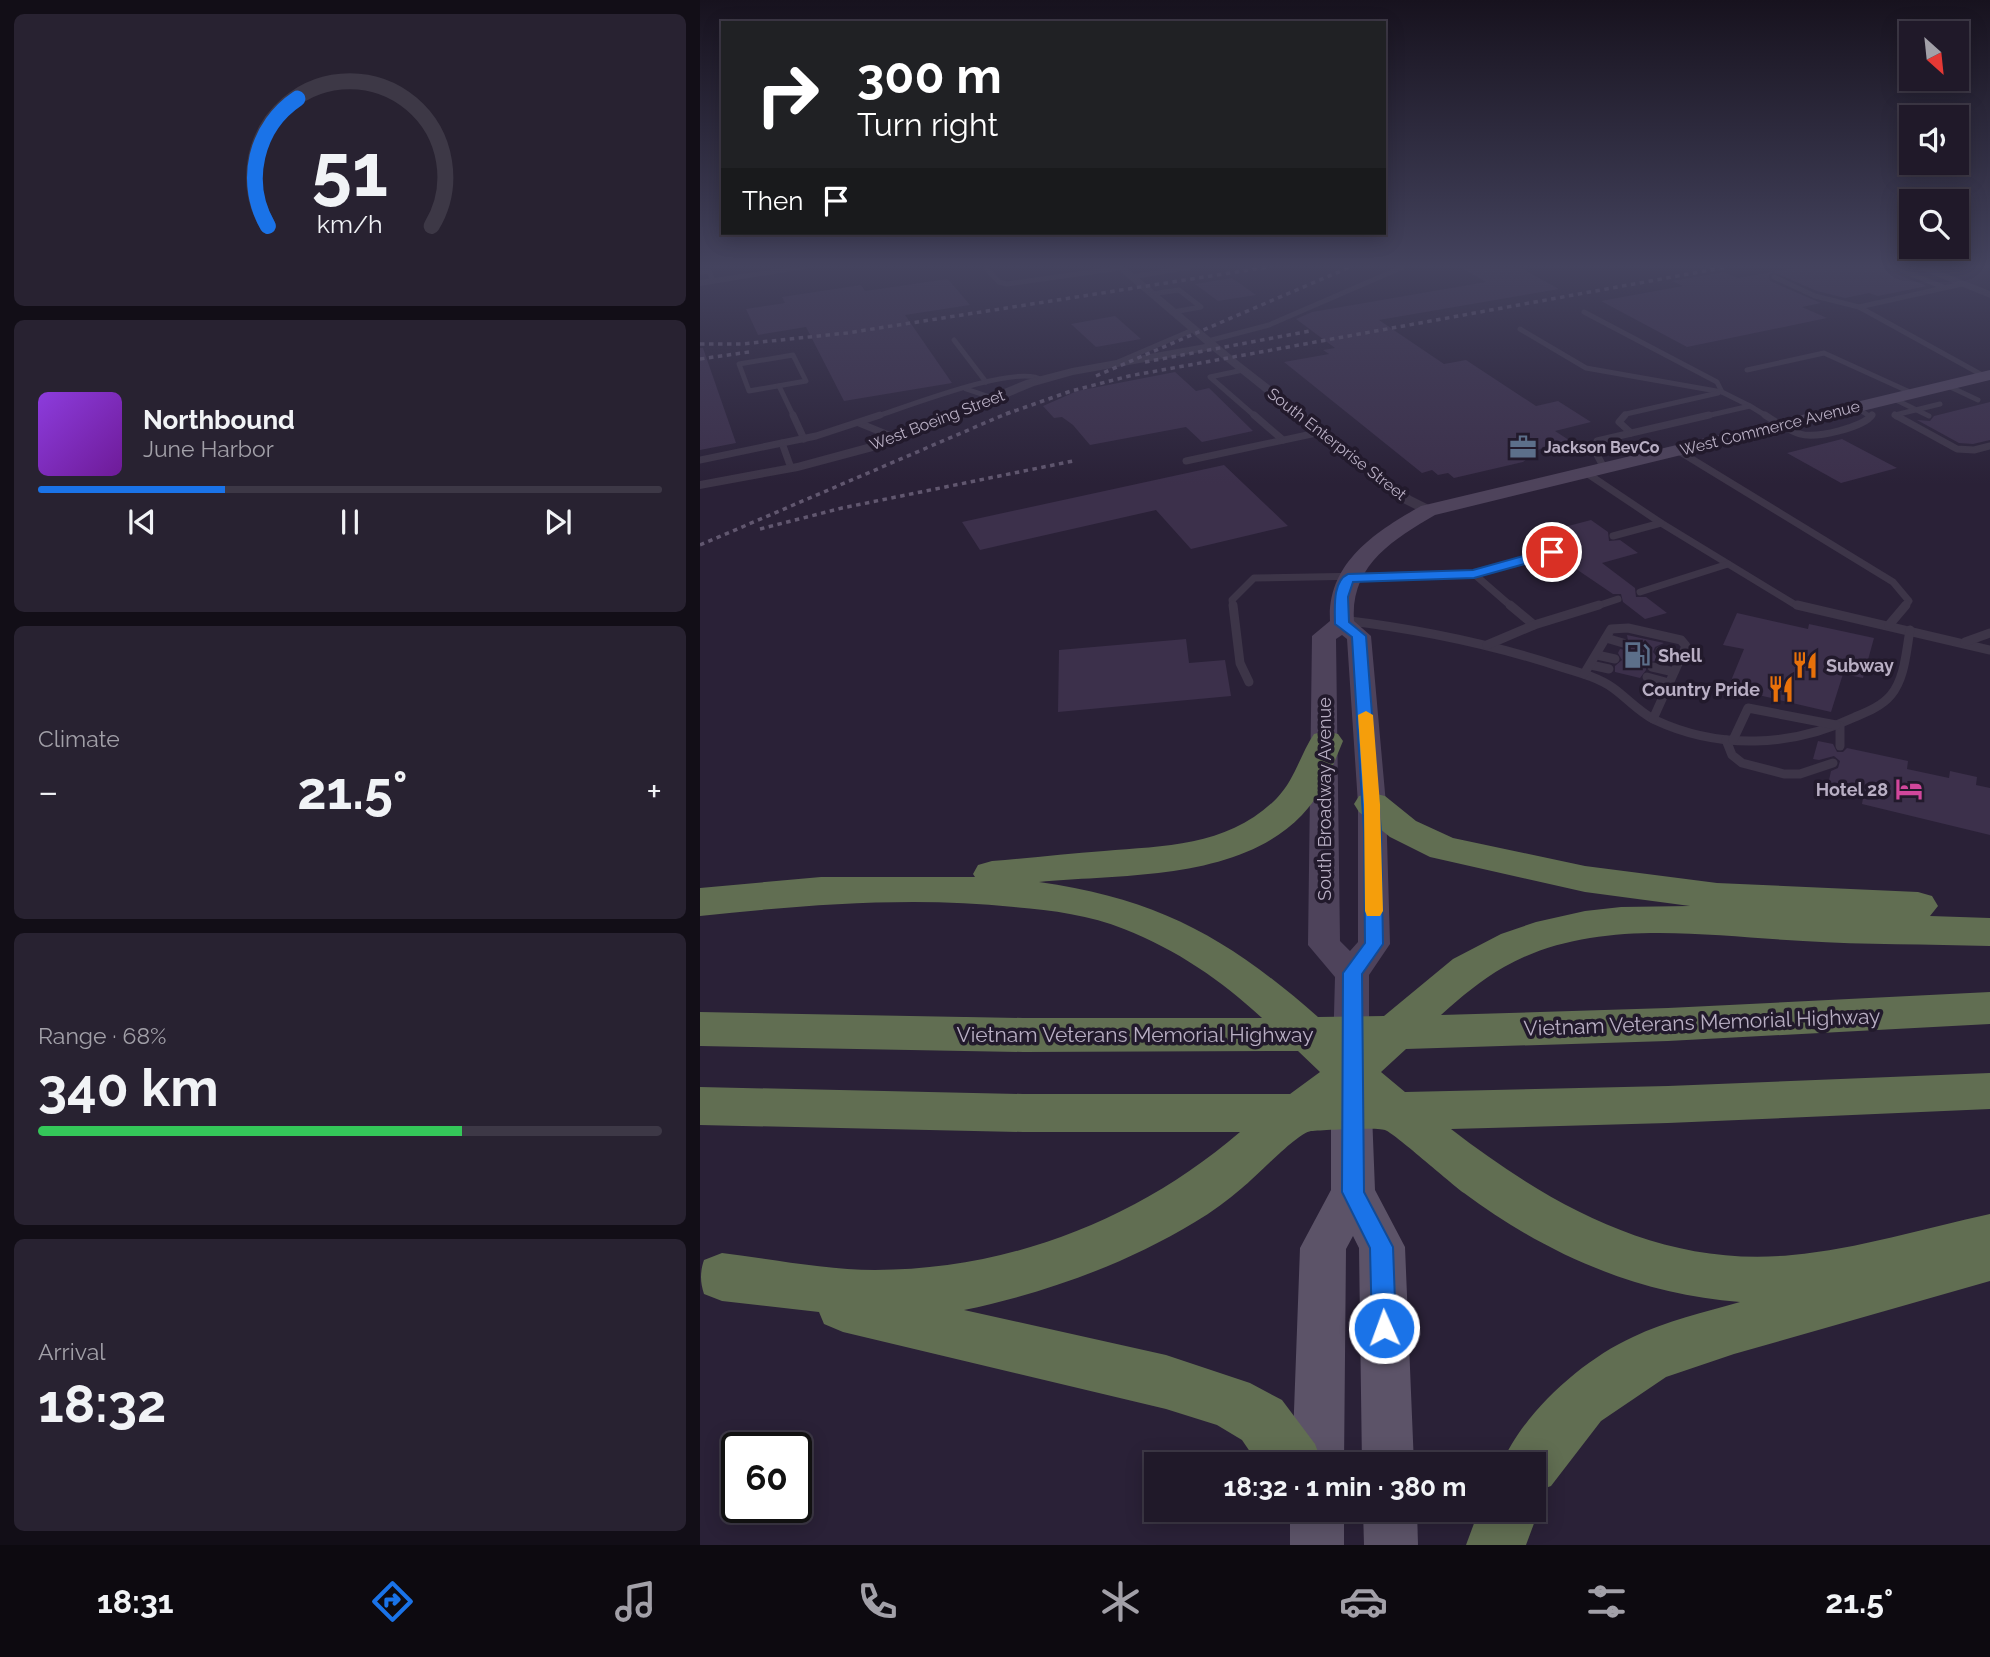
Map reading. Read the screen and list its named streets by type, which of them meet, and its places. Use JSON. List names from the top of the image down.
{
  "streets": {
    "highway": ["Vietnam Veterans Memorial Highway"],
    "street": [
      "West Boeing Street",
      "West Commerce Avenue",
      "South Enterprise Street",
      "South Broadway Avenue"
    ]
  },
  "crossings": [
    ["West Boeing Street", "South Enterprise Street"],
    ["West Commerce Avenue", "South Enterprise Street"]
  ],
  "places": {
    "office": ["Jackson BevCo"],
    "fuel station": ["Shell"],
    "restaurant": ["Subway", "Country Pride"],
    "hotel": ["Hotel 28"]
  },
  "north": "bottom right",
  "page": {
    "turn": ["300 m", "Turn right"],
    "then": "Then",
    "song": ["Northbound", "June Harbor"],
    "tile": [
      "Climate",
      ["Range · 68%", "340 km"],
      ["Arrival", "18:32"]
    ],
    "heat": ["−", "21.5°", "+"],
    "limit": "60",
    "trip": "18:32 · 1 min · 380 m",
    "tabs": ["18:31", "21.5°"],
    "gauge": ["51", "km/h"]
  }
}
